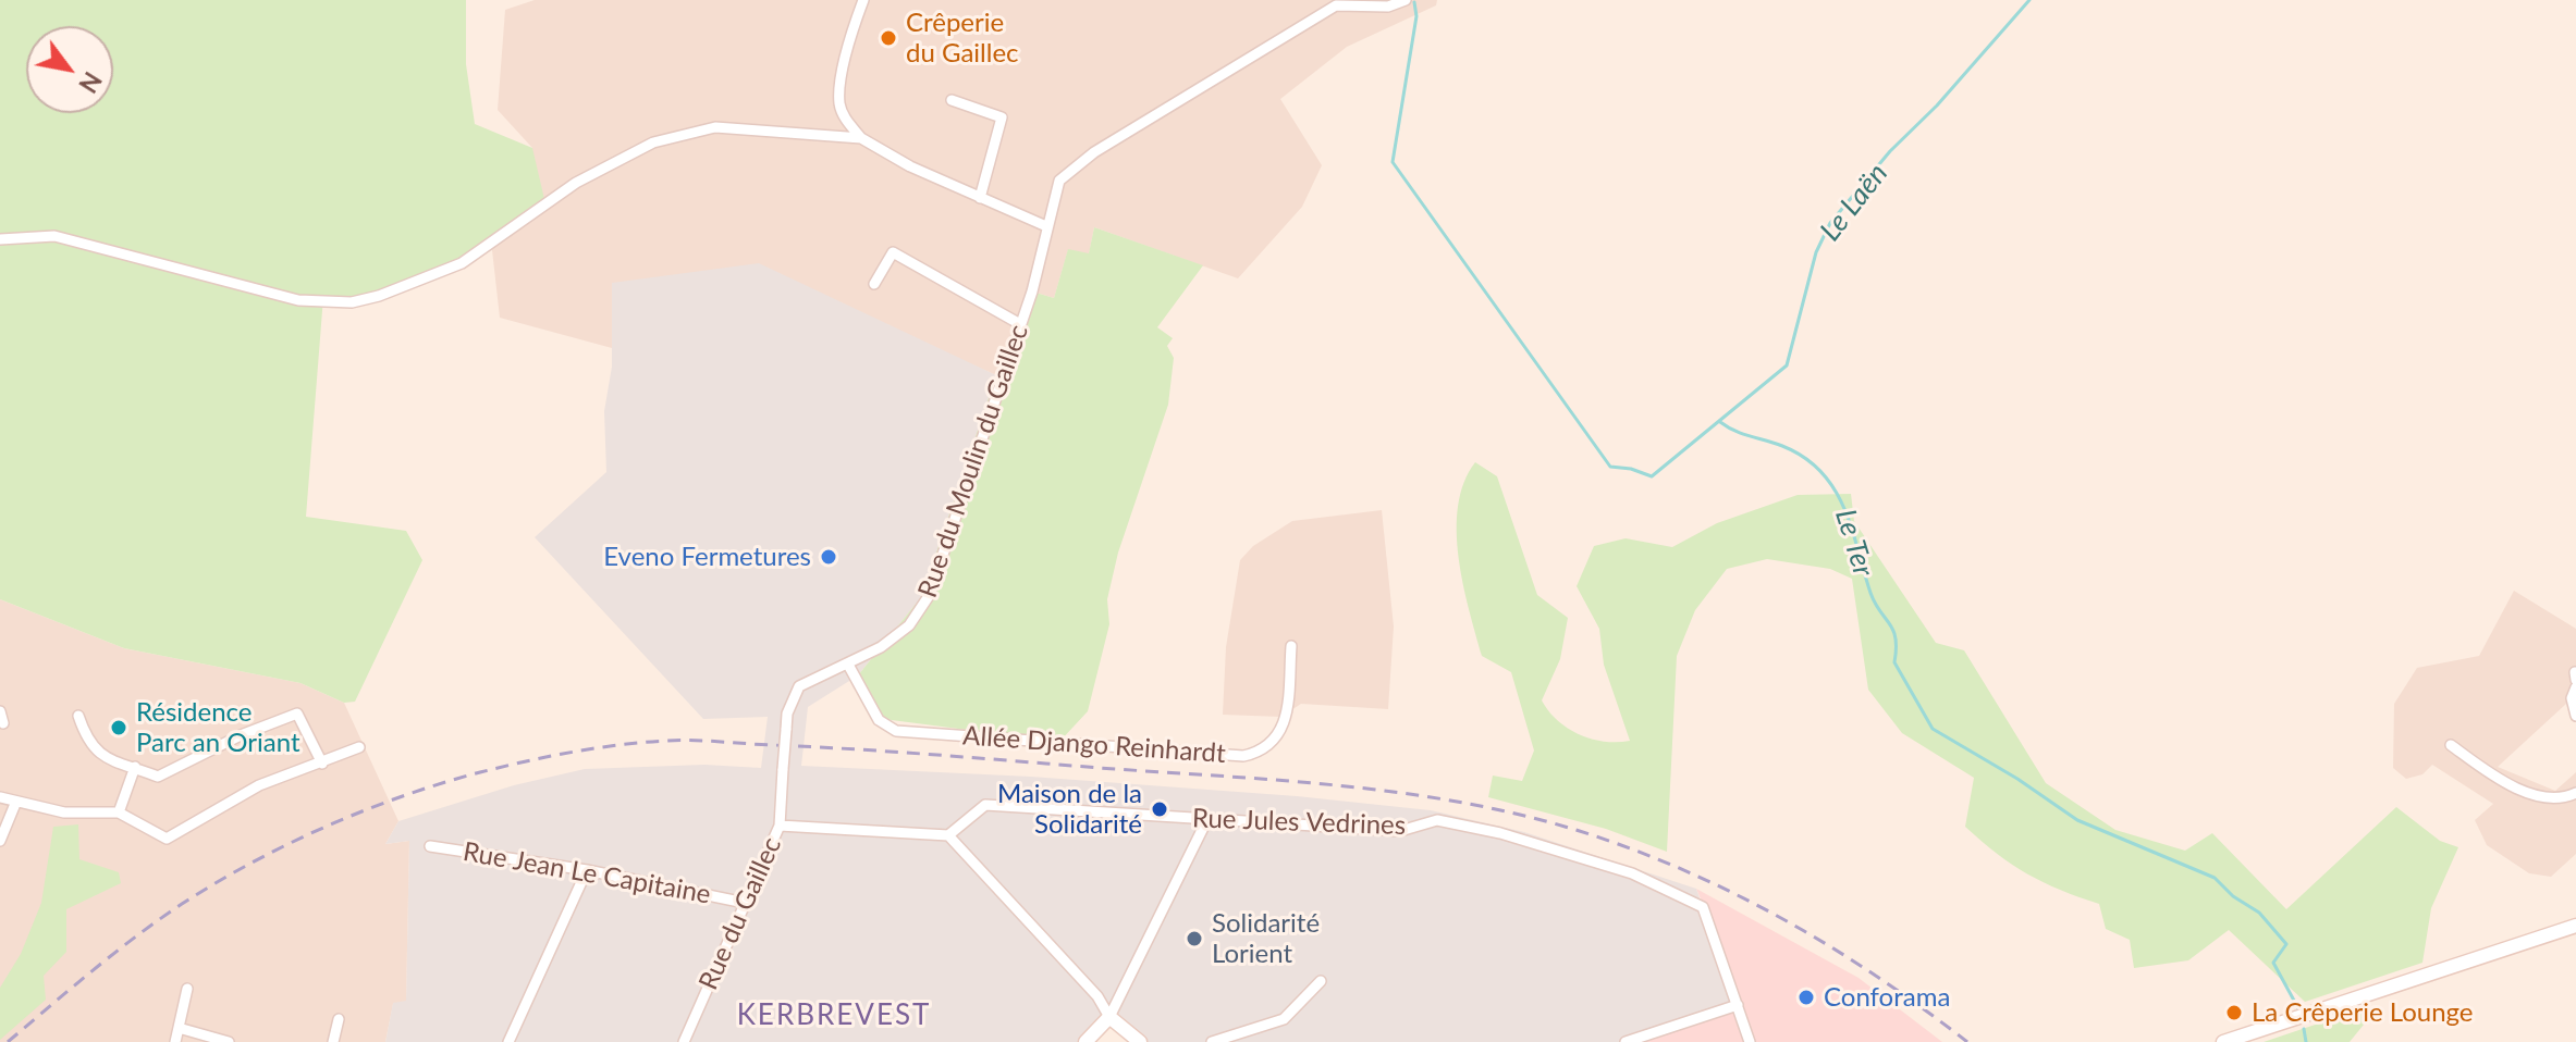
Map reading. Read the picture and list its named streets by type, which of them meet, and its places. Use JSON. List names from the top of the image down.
{
  "streets": {
    "street": [
      "Rue du Moulin du Gaillec",
      "Allée Django Reinhardt",
      "Rue Jules Vedrines",
      "Rue Jean Le Capitaine",
      "Rue du Gaillec"
    ]
  },
  "crossings": [
    ["Rue du Moulin du Gaillec", "Allée Django Reinhardt"],
    ["Rue du Moulin du Gaillec", "Rue du Gaillec"],
    ["Rue Jean Le Capitaine", "Rue du Gaillec"]
  ],
  "districts": ["KERBREVEST"],
  "water": ["Le Laën", "Le Ter"],
  "places": [
    "Crêperie du Gaillec",
    "Eveno Fermetures",
    "Résidence Parc an Oriant",
    "Maison de la Solidarité",
    "Solidarité Lorient",
    "Conforama",
    "La Crêperie Lounge"
  ],
  "north": "bottom right"
}
